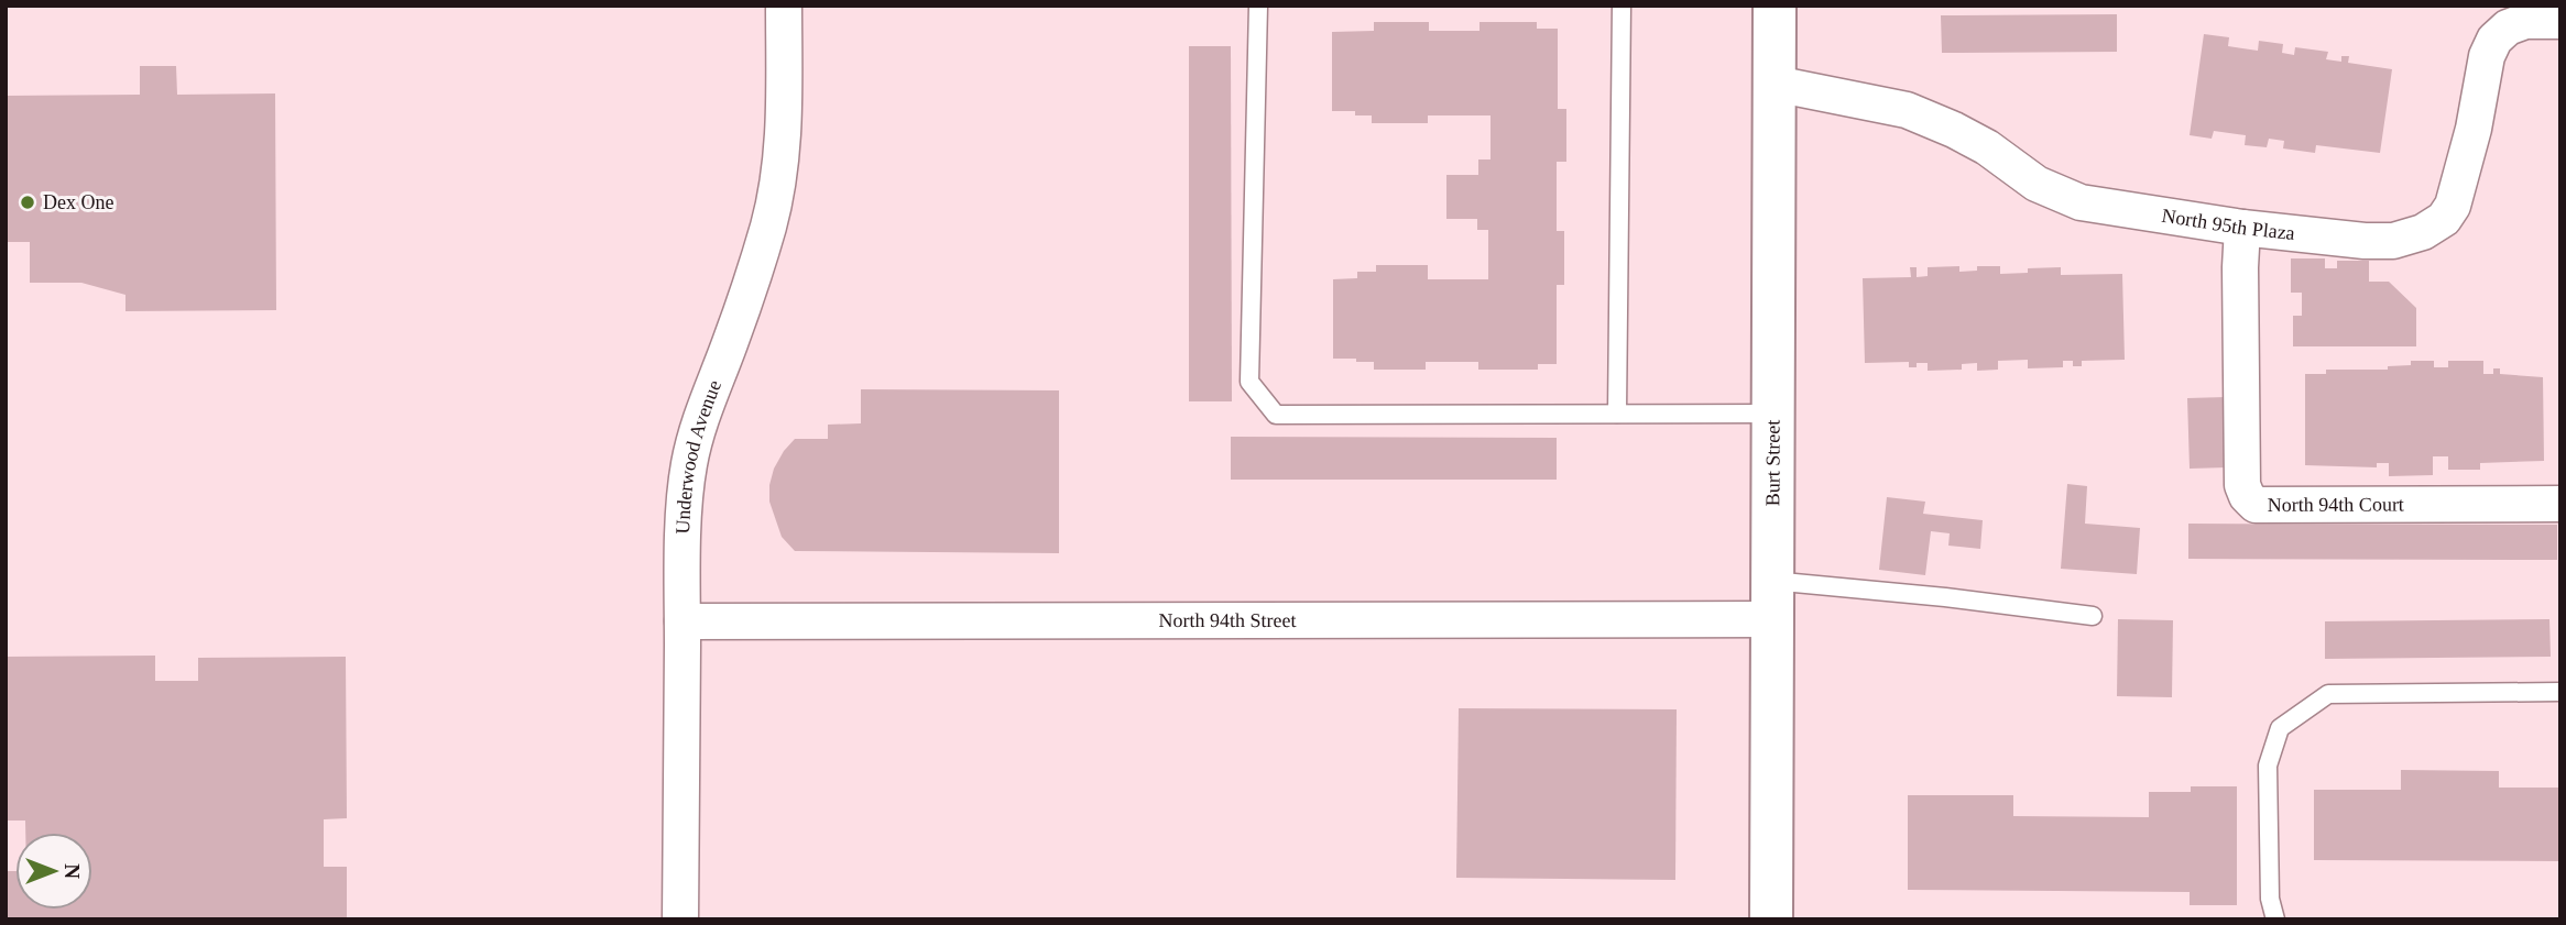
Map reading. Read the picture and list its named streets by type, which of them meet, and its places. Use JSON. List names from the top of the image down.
{
  "streets": {
    "street": [
      "North 95th Plaza",
      "Underwood Avenue",
      "Burt Street",
      "North 94th Court",
      "North 94th Street"
    ]
  },
  "crossings": [
    ["North 95th Plaza", "Burt Street"],
    ["North 95th Plaza", "North 94th Court"],
    ["Underwood Avenue", "North 94th Street"],
    ["Burt Street", "North 94th Street"]
  ],
  "places": ["Dex One"],
  "north": "right"
}
